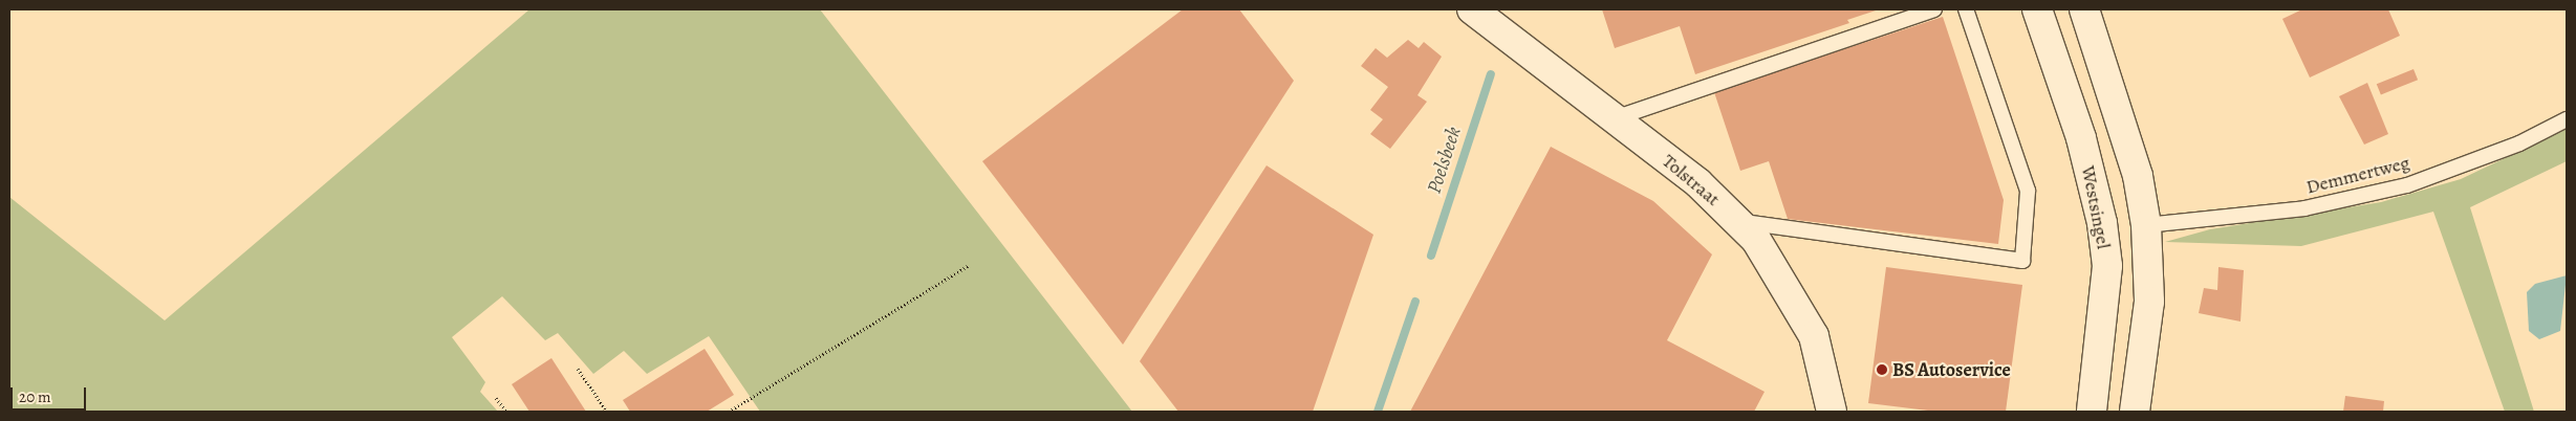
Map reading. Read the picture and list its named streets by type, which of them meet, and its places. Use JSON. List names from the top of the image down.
{
  "streets": {
    "street": ["Tolstraat", "Westsingel"],
    "lane": ["Demmertweg"]
  },
  "water": ["Poelsbeek"],
  "places": ["BS Autoservice"],
  "scale_bar": "20 m"
}
